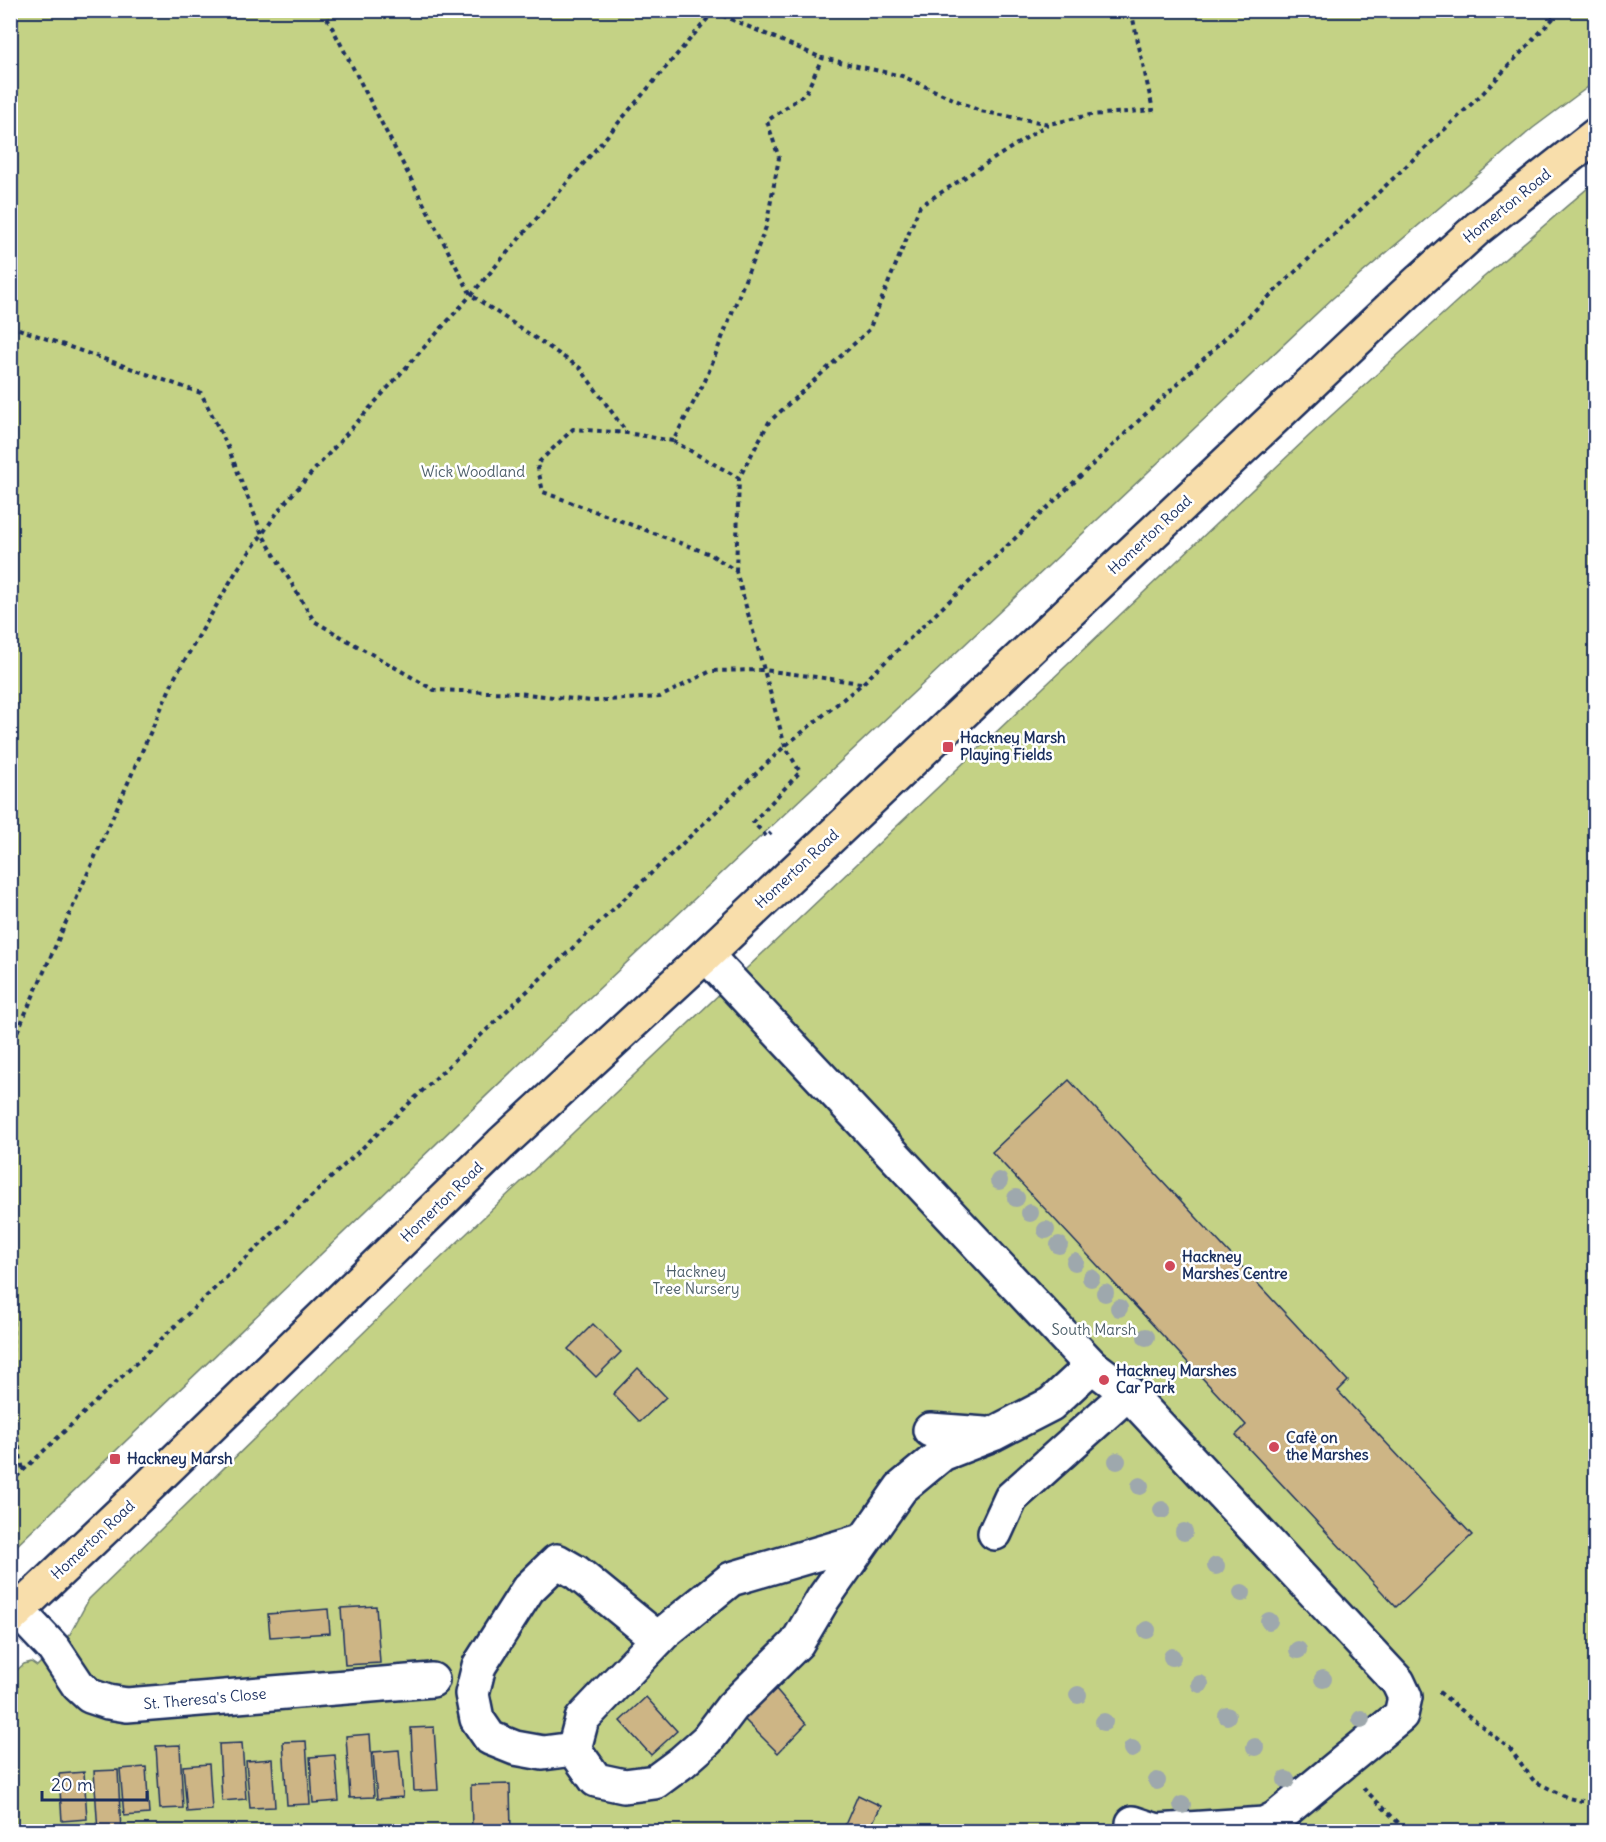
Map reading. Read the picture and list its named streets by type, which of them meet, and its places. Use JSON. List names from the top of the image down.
{
  "streets": {
    "main road": ["Homerton Road"],
    "street": ["St. Theresa's Close"]
  },
  "crossings": [
    ["Homerton Road", "St. Theresa's Close"]
  ],
  "parks": ["Wick Woodland", "Hackney Tree Nursery", "South Marsh"],
  "places": {
    "transit": ["Hackney Marsh Playing Fields", "Hackney Marsh"],
    "other": ["Hackney Marshes Centre", "Hackney Marshes Car Park", "Cafè on the Marshes"]
  },
  "scale_bar": "20 m"
}
